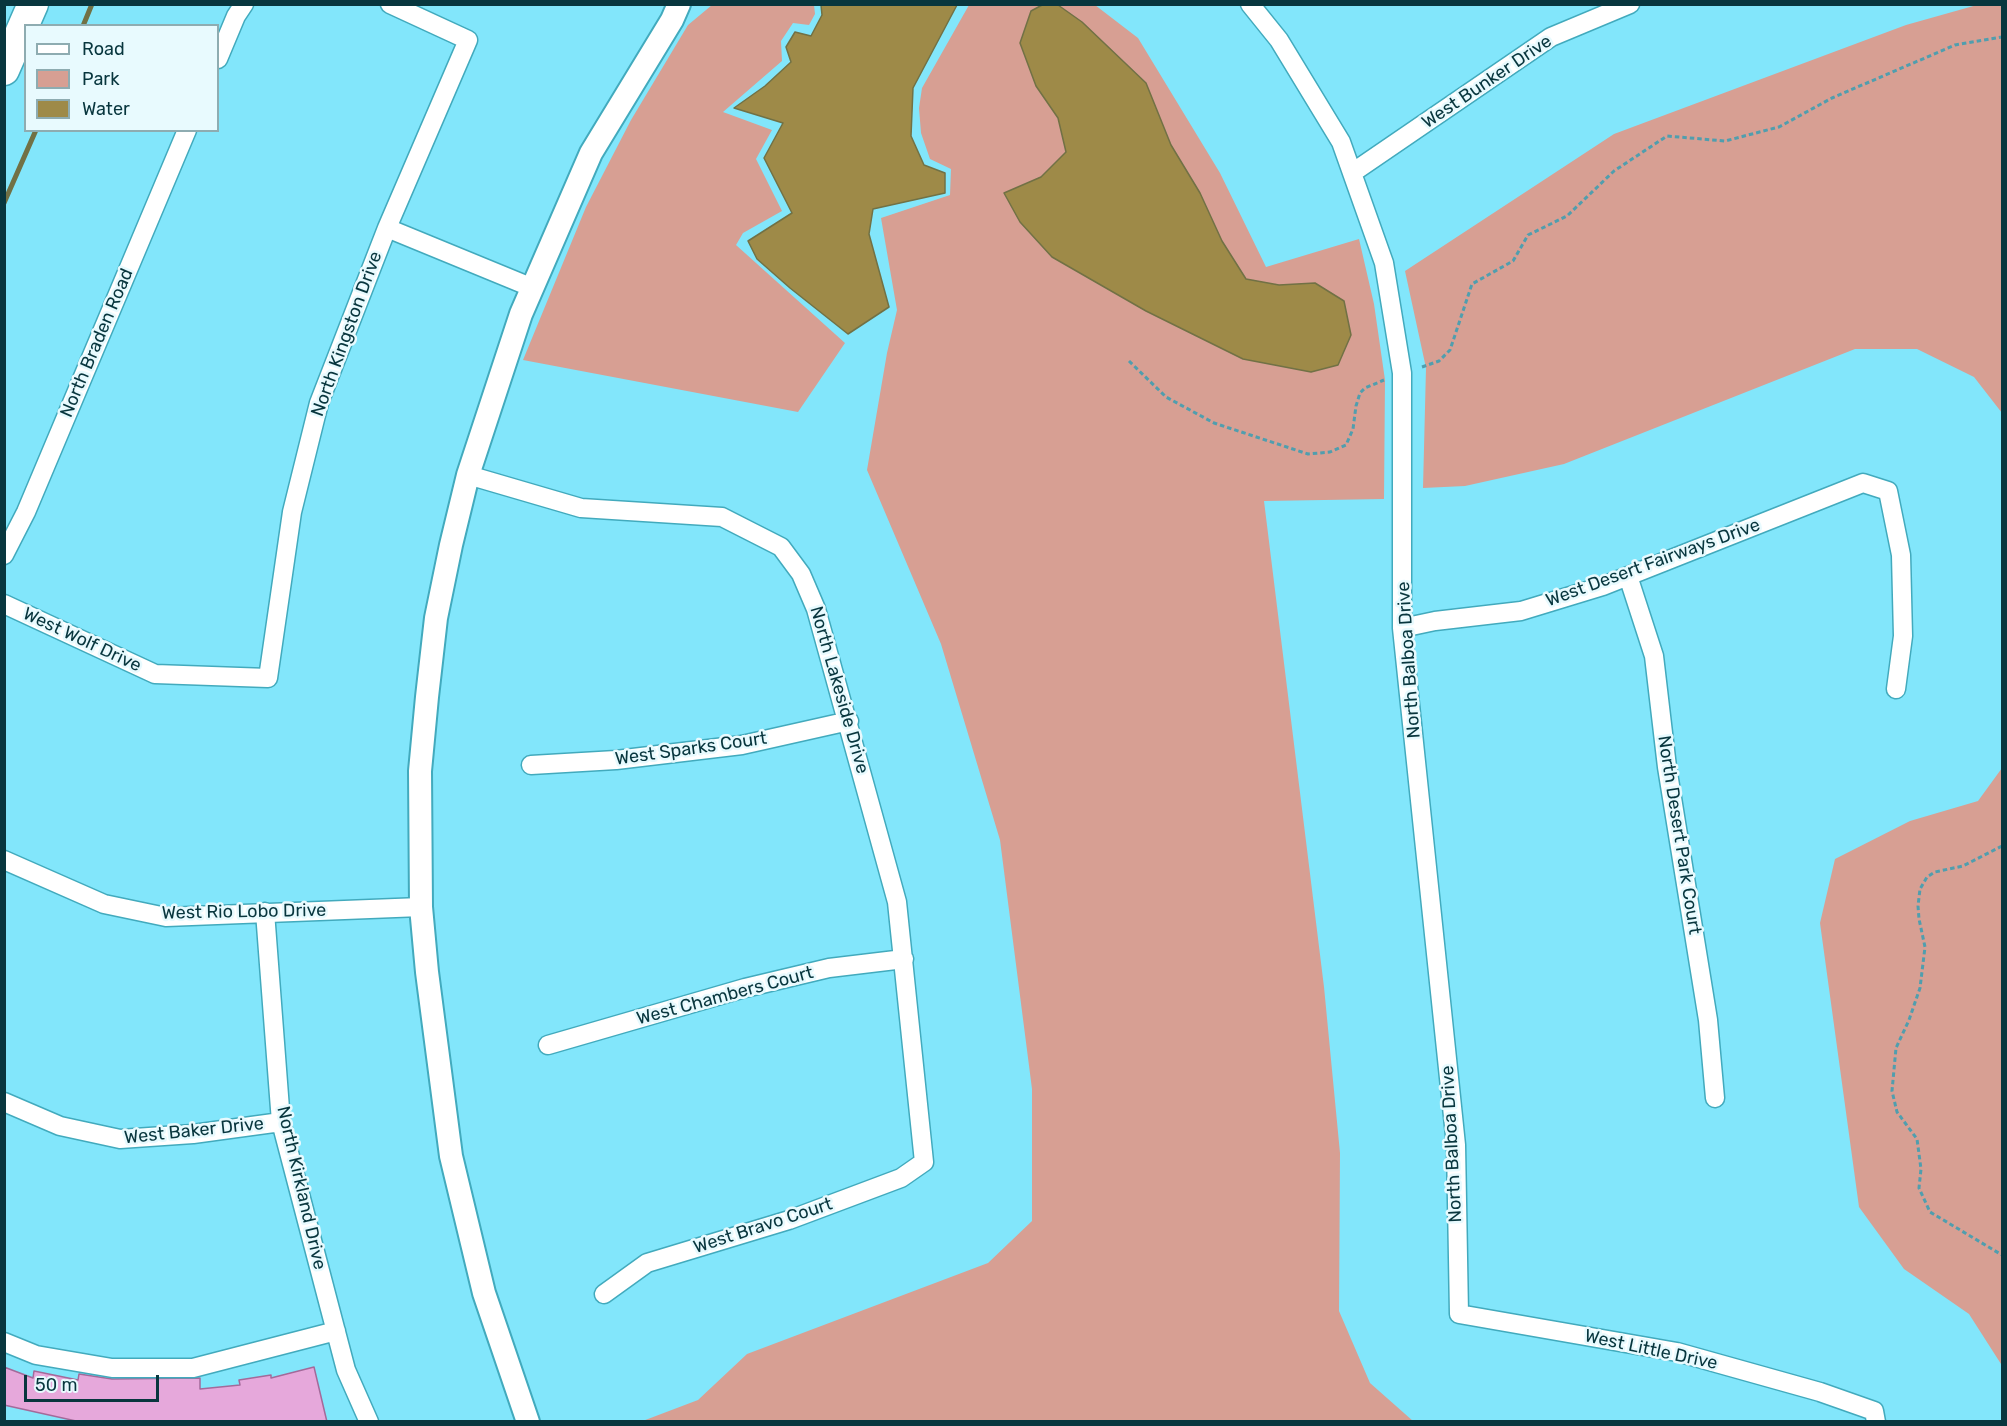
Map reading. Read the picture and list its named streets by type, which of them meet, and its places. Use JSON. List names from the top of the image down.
{
  "streets": {
    "street": [
      "West Bunker Drive",
      "North Kingston Drive",
      "North Braden Road",
      "West Desert Fairways Drive",
      "West Wolf Drive",
      "North Balboa Drive",
      "North Lakeside Drive",
      "West Sparks Court",
      "North Desert Park Court",
      "West Rio Lobo Drive",
      "West Chambers Court",
      "West Baker Drive",
      "North Kirkland Drive",
      "West Bravo Court",
      "West Little Drive"
    ]
  },
  "crossings": [
    ["West Bunker Drive", "North Balboa Drive"],
    ["North Kingston Drive", "West Wolf Drive"],
    ["West Desert Fairways Drive", "North Balboa Drive"],
    ["West Desert Fairways Drive", "North Desert Park Court"],
    ["North Balboa Drive", "West Little Drive"],
    ["North Lakeside Drive", "West Sparks Court"],
    ["North Lakeside Drive", "West Chambers Court"],
    ["North Lakeside Drive", "West Bravo Court"],
    ["West Rio Lobo Drive", "North Kirkland Drive"],
    ["West Baker Drive", "North Kirkland Drive"]
  ],
  "legend": ["Road", "Park", "Water"],
  "scale_bar": "50 m"
}
